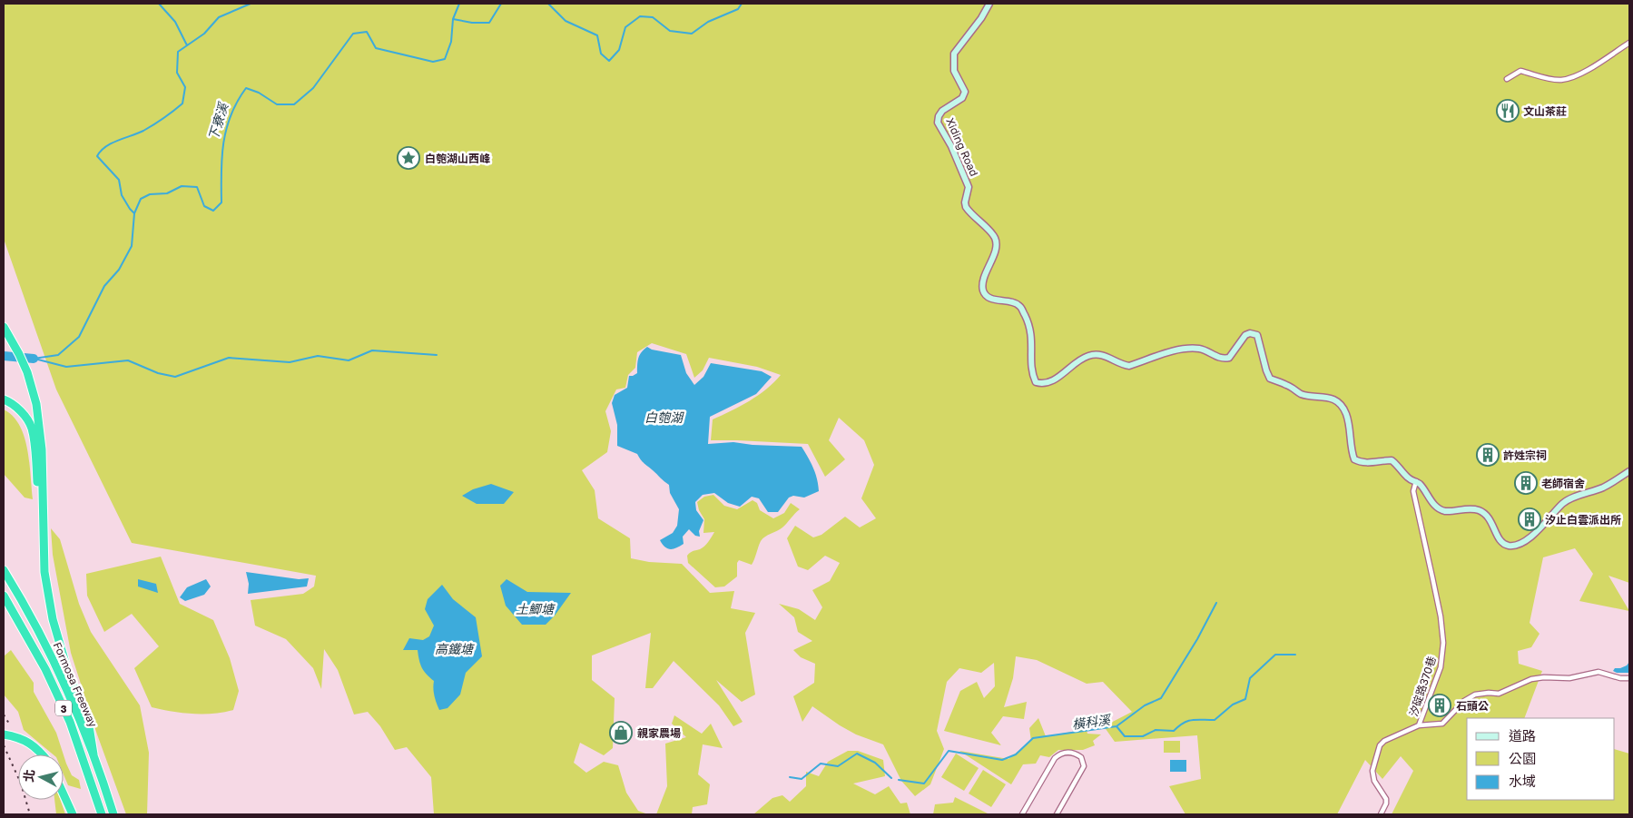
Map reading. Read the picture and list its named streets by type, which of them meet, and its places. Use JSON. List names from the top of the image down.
{
  "streets": {
    "highway": ["Formosa Freeway", "3"],
    "street": ["Xiding Road", "汐碇路370巷"]
  },
  "crossings": [
    ["Xiding Road", "汐碇路370巷"]
  ],
  "water": [
    "下寮溪",
    "白匏湖",
    "土鯽塘",
    "高鐵塘",
    "橫科溪"
  ],
  "places": {
    "restaurant": ["文山茶莊"],
    "place": ["白匏湖山西峰"],
    "building": [
      "許姓宗祠",
      "老師宿舍",
      "汐止白雲派出所",
      "石頭公"
    ],
    "shop": ["親家農場"]
  },
  "legend": ["道路", "公園", "水域"],
  "north": "left"
}
